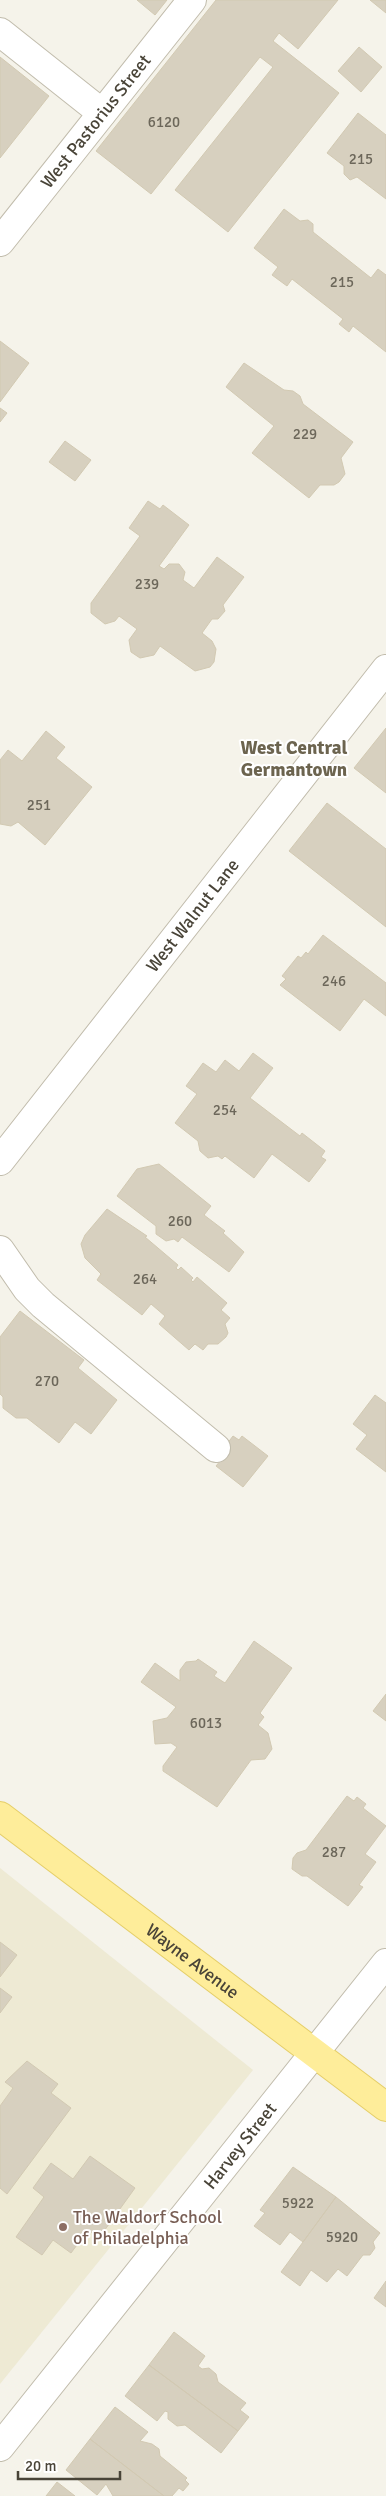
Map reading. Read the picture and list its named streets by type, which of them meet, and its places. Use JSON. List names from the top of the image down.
{
  "streets": {
    "main road": ["Wayne Avenue"],
    "street": ["West Pastorius Street", "West Walnut Lane", "Harvey Street"]
  },
  "crossings": [
    ["Wayne Avenue", "Harvey Street"]
  ],
  "districts": ["West Central Germantown"],
  "places": ["The Waldorf School of Philadelphia"],
  "house_numbers": [
    "6120",
    "215",
    "215",
    "229",
    "239",
    "251",
    "246",
    "254",
    "260",
    "264",
    "270",
    "6013",
    "287",
    "5922",
    "5920"
  ],
  "scale_bar": "20 m"
}
